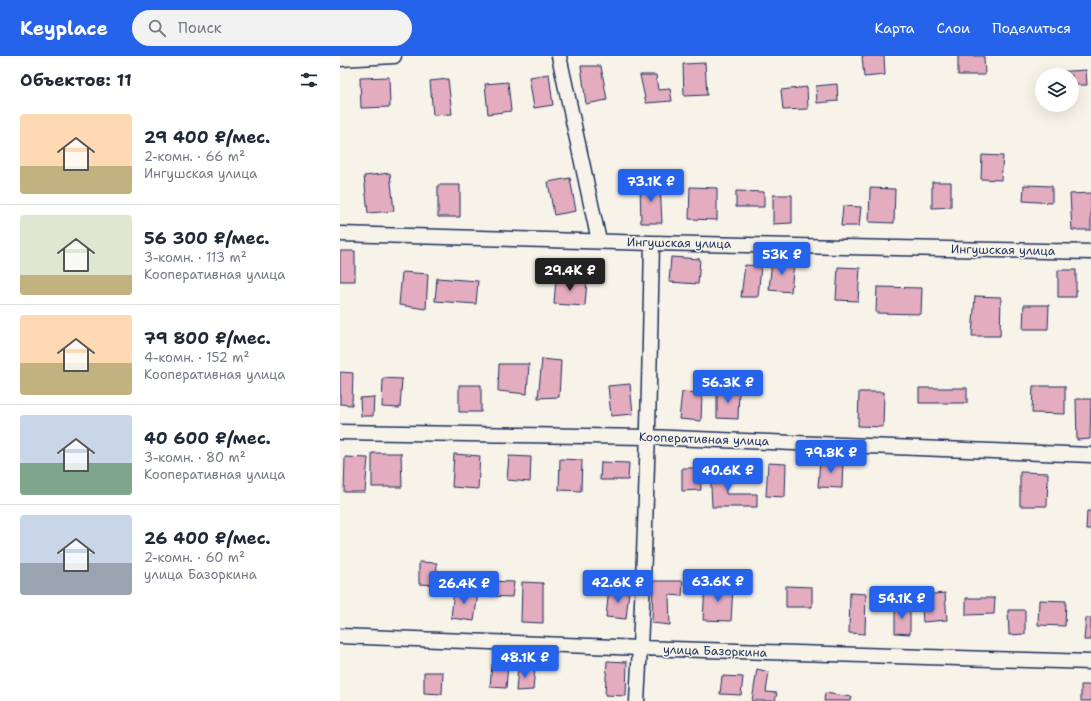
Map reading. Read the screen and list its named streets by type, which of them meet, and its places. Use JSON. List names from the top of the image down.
{
  "streets": {
    "street": ["Ингушская улица", "Кооперативная улица", "улица Базоркина"]
  },
  "page": {
    "header": "Keyplace",
    "search": "Поиск",
    "nav": ["Карта", "Слои", "Поделиться"],
    "heading": "Объектов: 11",
    "list": [
      {
        "name": "29 400 ₽/мес.",
        "note": "2-комн. · 66 m² · Ингушская улица"
      },
      {
        "name": "56 300 ₽/мес.",
        "note": "3-комн. · 113 m² · Кооперативная улица"
      },
      {
        "name": "79 800 ₽/мес.",
        "note": "4-комн. · 152 m² · Кооперативная улица"
      },
      {
        "name": "40 600 ₽/мес.",
        "note": "3-комн. · 80 m² · Кооперативная улица"
      },
      {
        "name": "26 400 ₽/мес.",
        "note": "2-комн. · 60 m² · улица Базоркина"
      }
    ],
    "price": [
      "73.1K ₽",
      "53K ₽",
      "29.4K ₽",
      "56.3K ₽",
      "79.8K ₽",
      "40.6K ₽",
      "63.6K ₽",
      "42.6K ₽",
      "26.4K ₽",
      "54.1K ₽",
      "48.1K ₽"
    ]
  }
}
